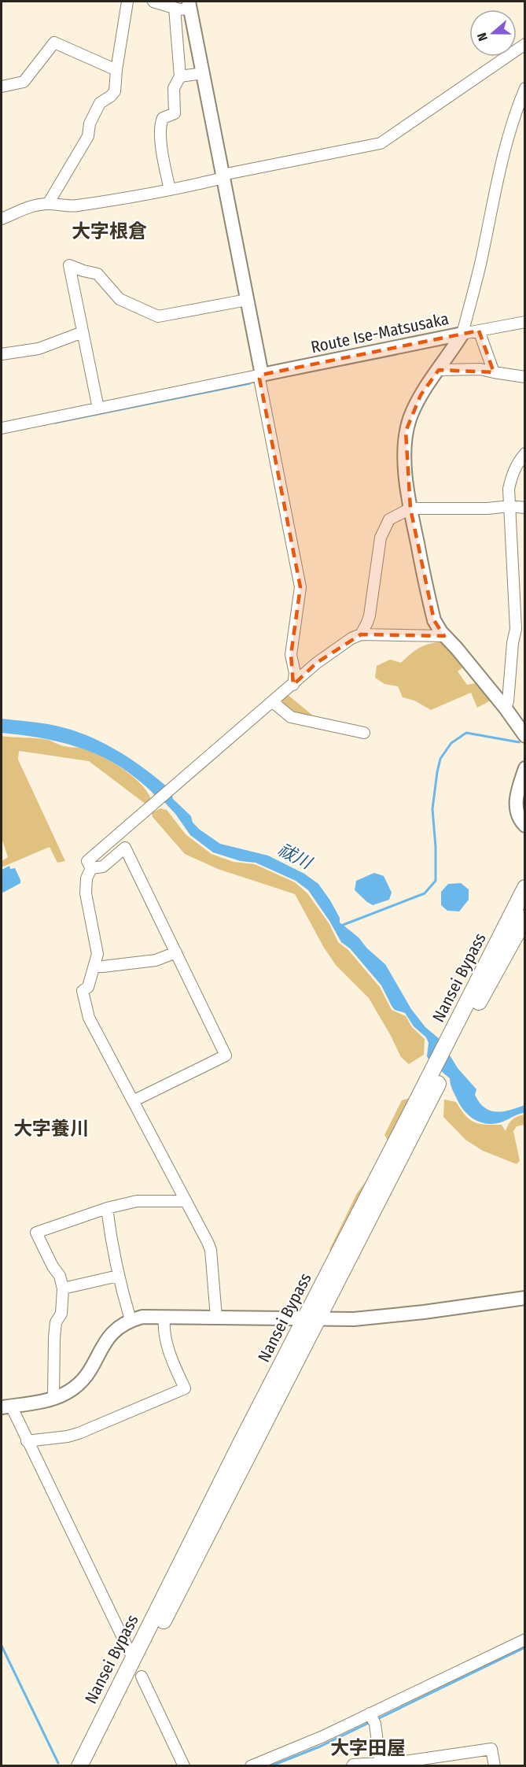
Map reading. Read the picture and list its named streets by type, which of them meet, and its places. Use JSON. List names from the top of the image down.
{
  "streets": {
    "highway": ["Nansei Bypass"],
    "main road": ["Route Ise-Matsusaka"]
  },
  "districts": ["大字根倉", "大字養川", "大字田屋"],
  "water": ["祓川"],
  "north": "left"
}
